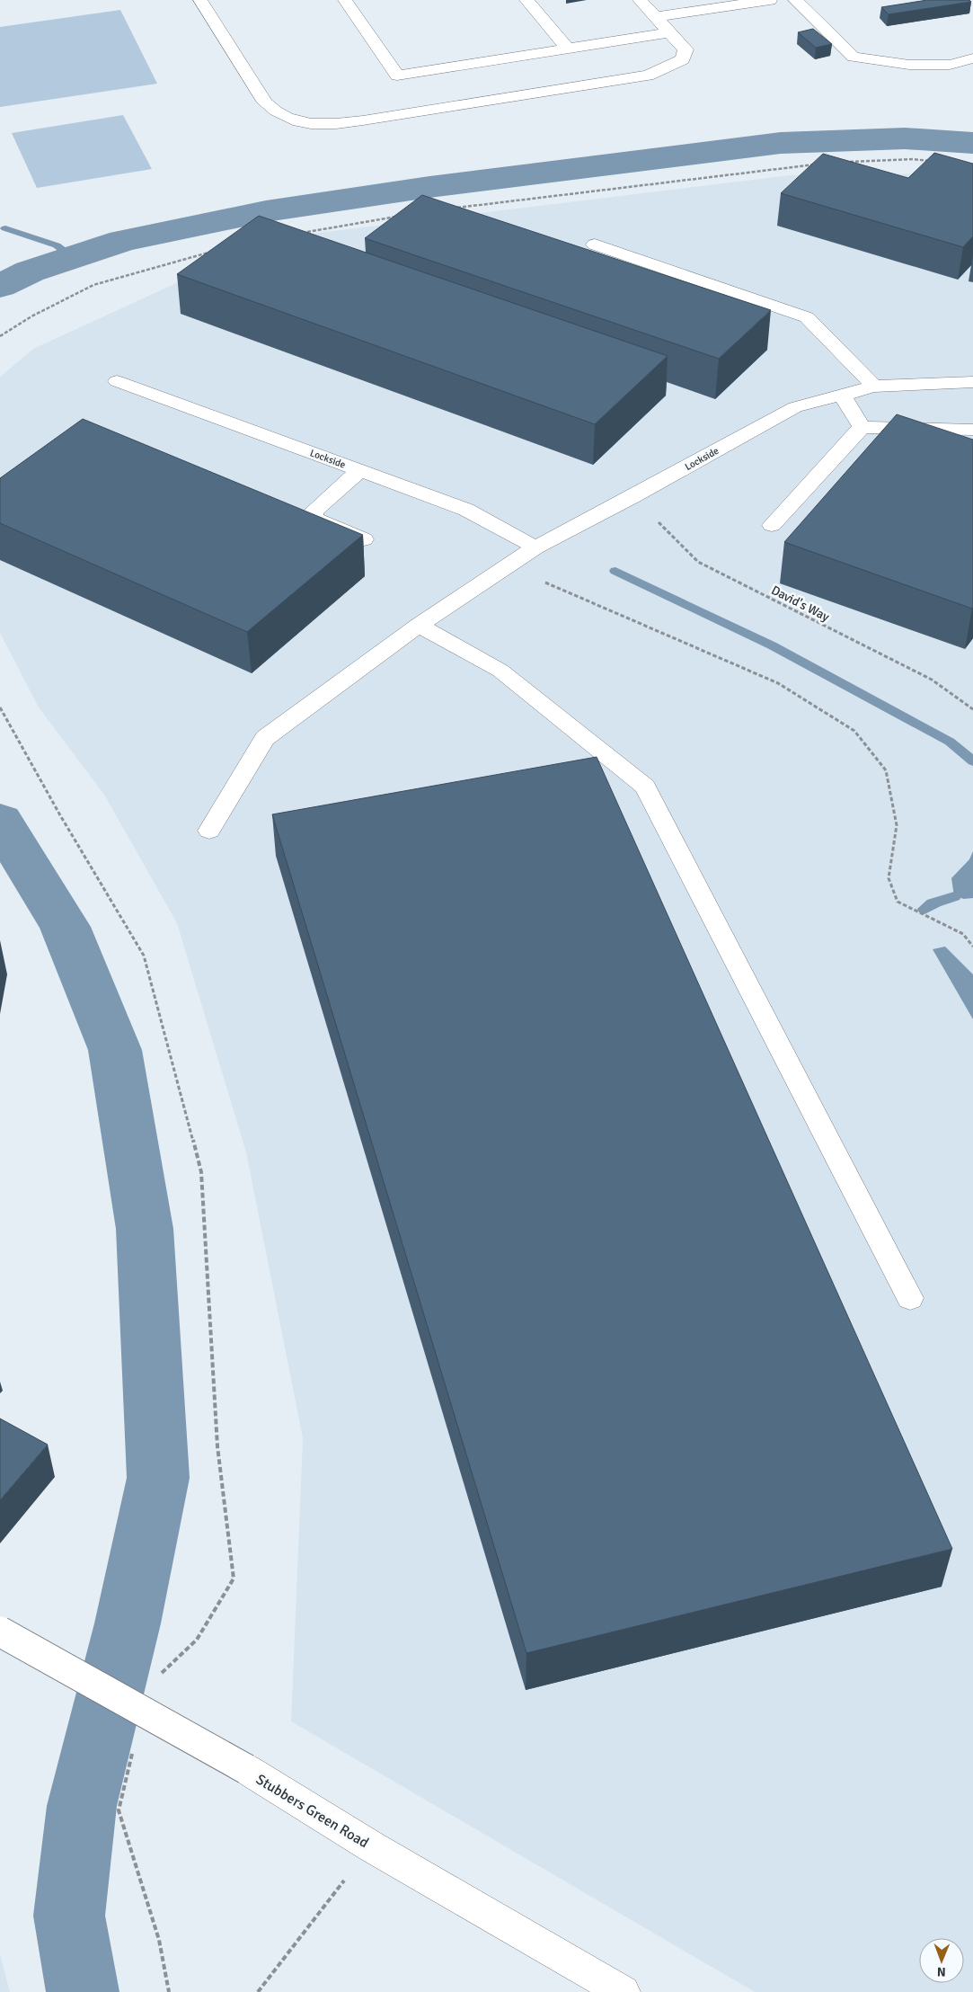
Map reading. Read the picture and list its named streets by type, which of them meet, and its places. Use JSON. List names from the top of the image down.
{
  "streets": {
    "street": ["Lockside", "Stubbers Green Road"],
    "path": ["David's Way"]
  },
  "crossings": [
    ["Lockside", "David's Way"]
  ],
  "north": "bottom"
}
